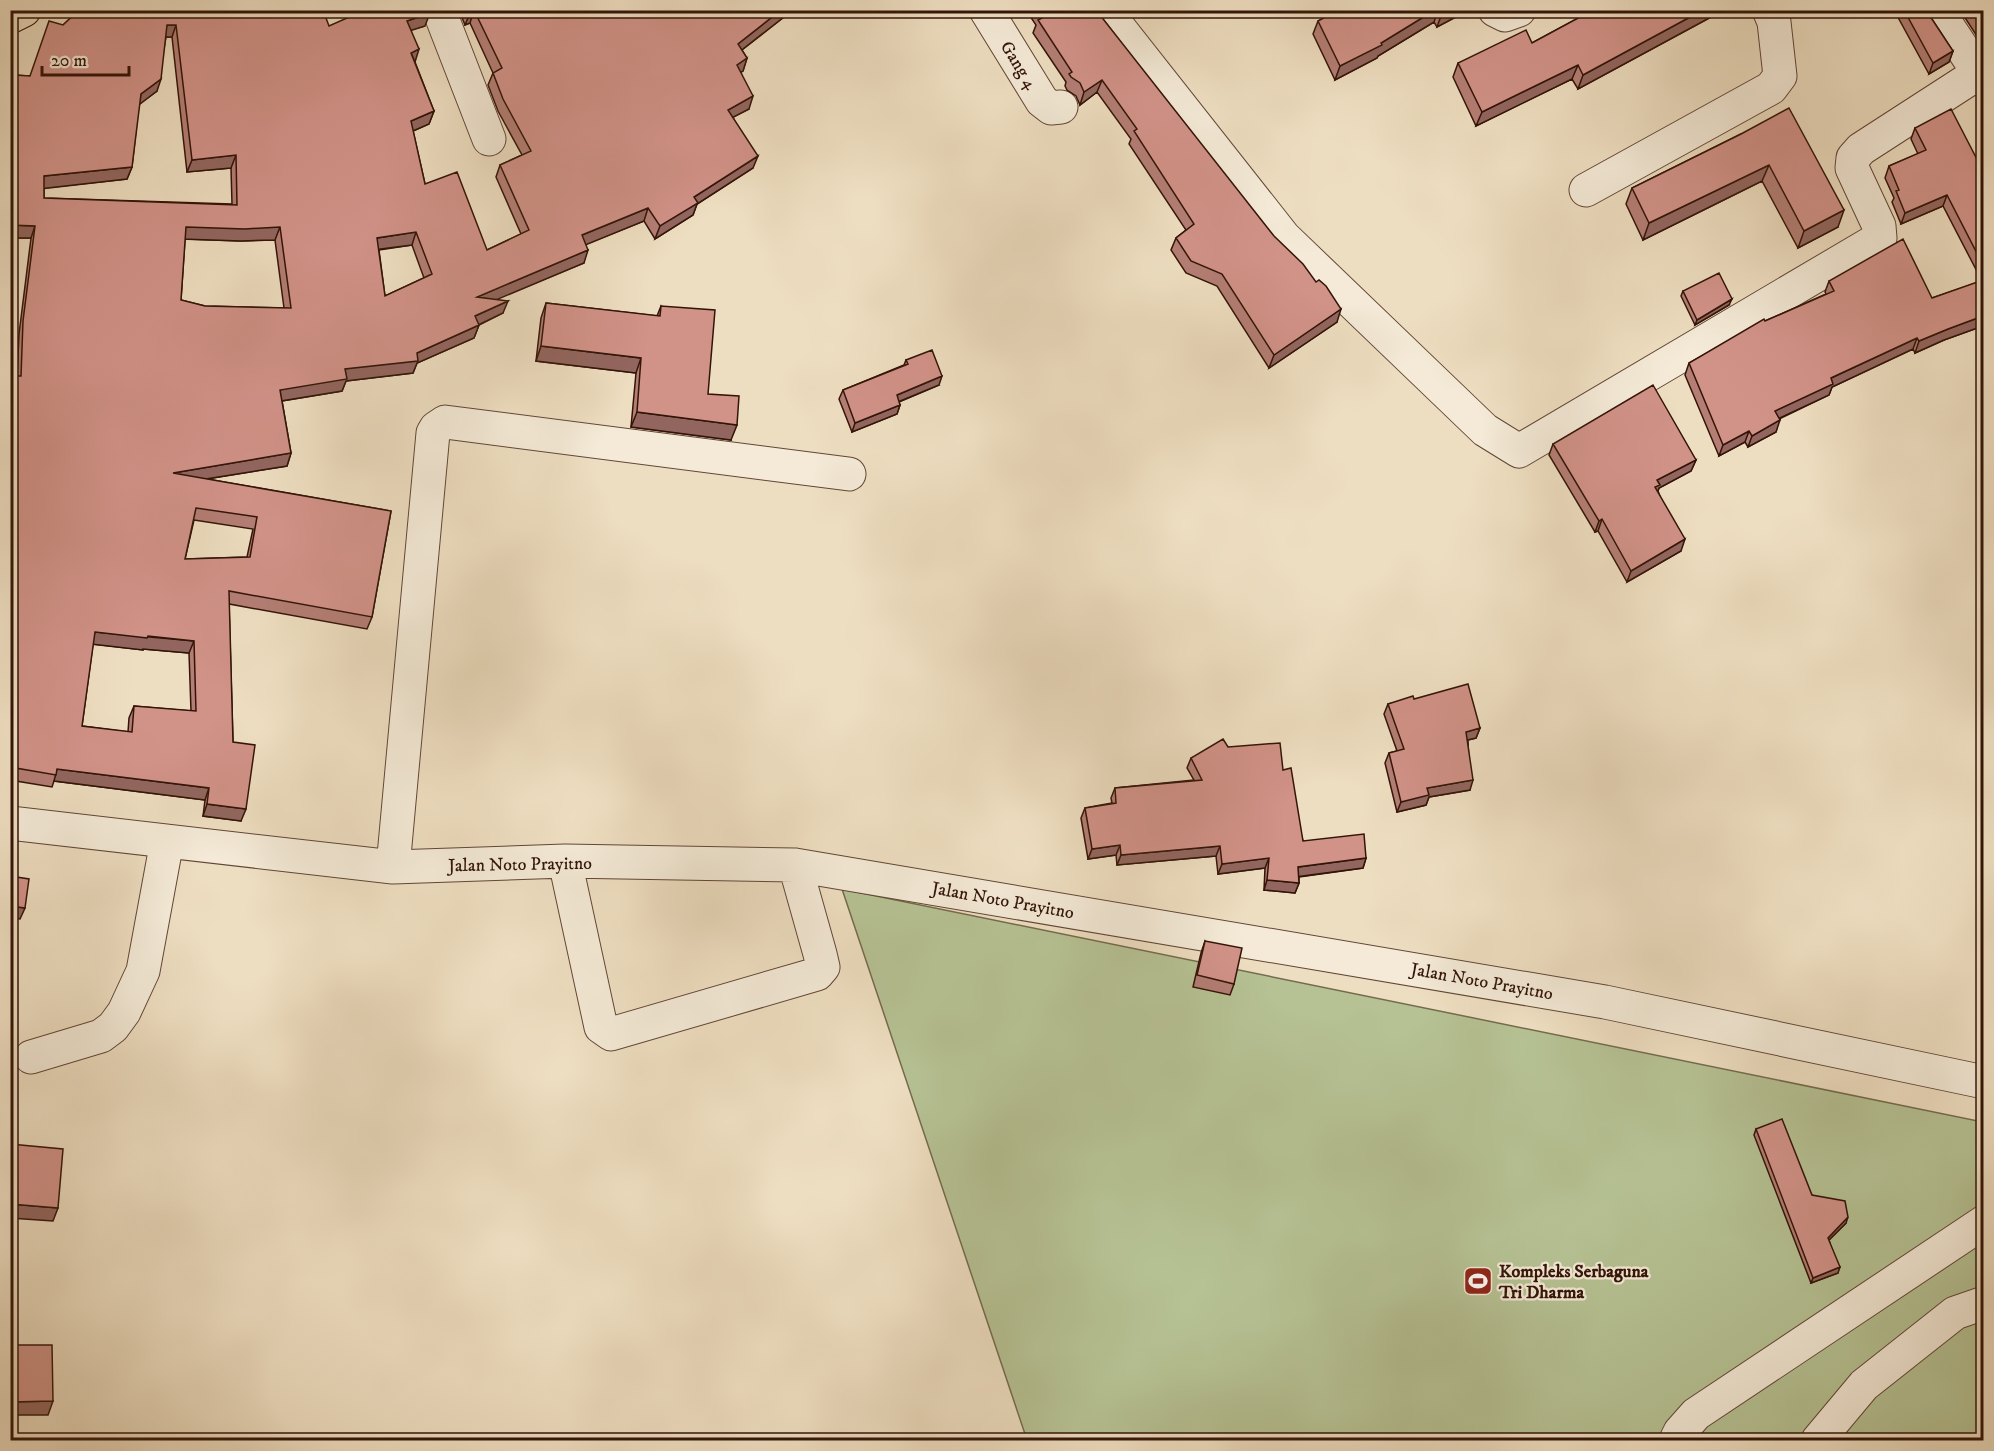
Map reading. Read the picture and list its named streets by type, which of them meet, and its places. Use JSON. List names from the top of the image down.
{
  "streets": {
    "street": ["Gang 4", "Jalan Noto Prayitno"]
  },
  "places": {
    "sports": ["Kompleks Serbaguna Tri Dharma"]
  },
  "scale_bar": "20 m"
}
